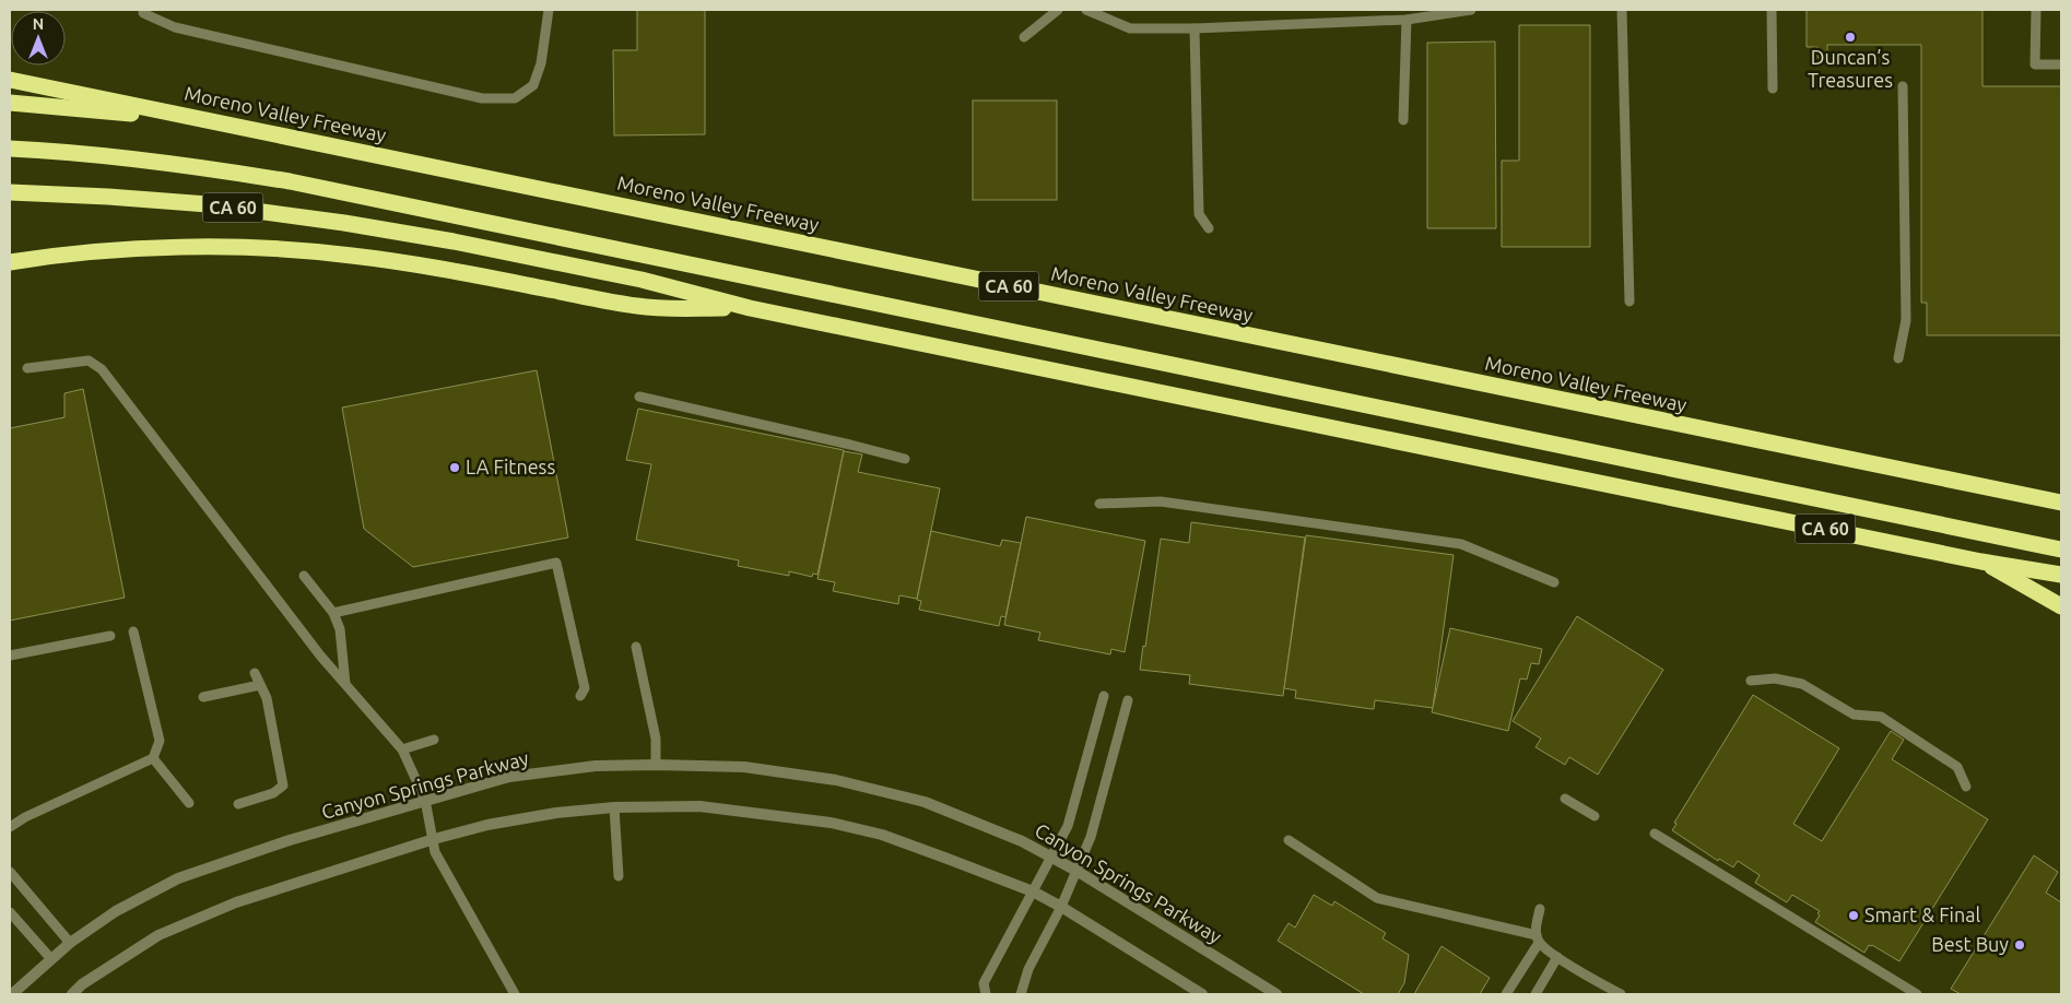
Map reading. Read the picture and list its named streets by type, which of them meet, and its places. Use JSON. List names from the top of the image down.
{
  "streets": {
    "highway": ["Moreno Valley Freeway", "CA 60"],
    "street": ["Canyon Springs Parkway"]
  },
  "places": [
    "Duncan’s Treasures",
    "LA Fitness",
    "Smart & Final",
    "Best Buy"
  ],
  "north": "top"
}
